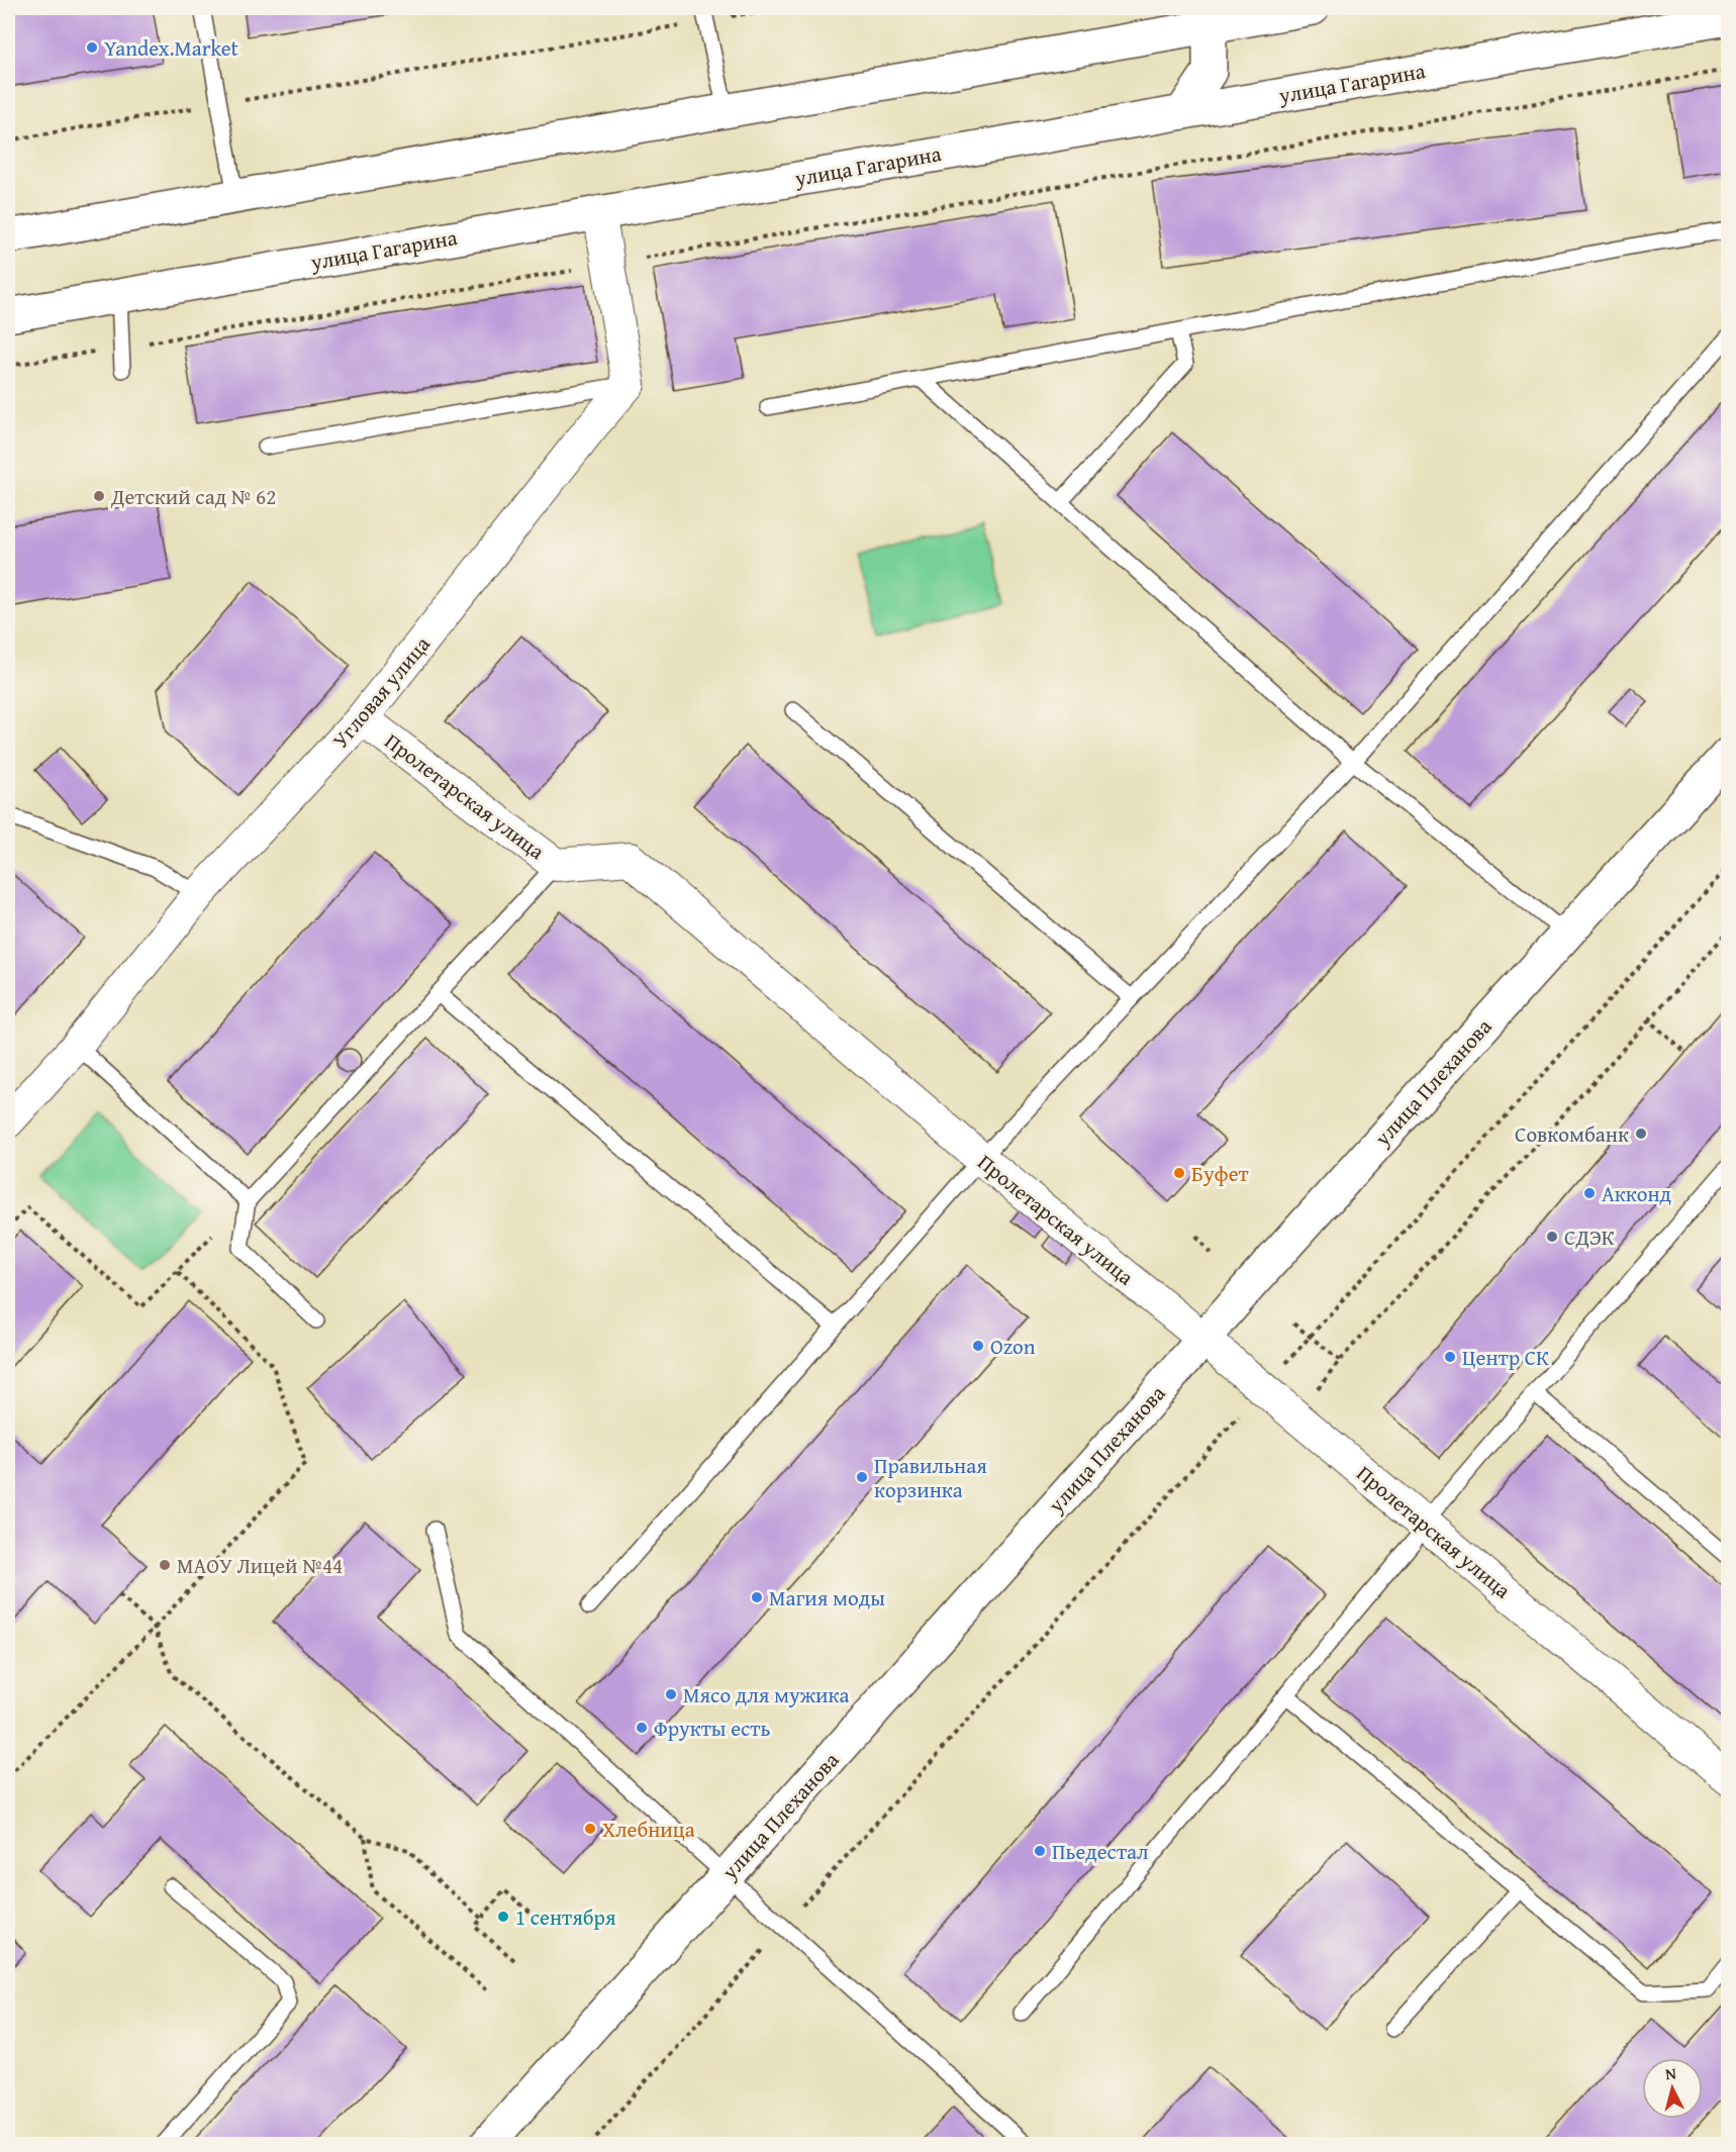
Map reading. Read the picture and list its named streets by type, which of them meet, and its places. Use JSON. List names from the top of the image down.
{
  "streets": {
    "main road": ["улица Гагарина", "улица Плеханова"],
    "street": ["Угловая улица", "Пролетарская улица"]
  },
  "crossings": [
    ["Угловая улица", "Пролетарская улица"],
    ["Пролетарская улица", "улица Плеханова"]
  ],
  "places": [
    "Yandex.Market",
    "Детский сад № 62",
    "Совкомбанк",
    "Буфет",
    "Акконд",
    "СДЭК",
    "Ozon",
    "Центр СК",
    "Правильная корзинка",
    "МАОУ Лицей №44",
    "Магия моды",
    "Мясо для мужика",
    "Фрукты есть",
    "Хлебница",
    "Пьедестал",
    "1 сентября"
  ],
  "north": "top"
}
